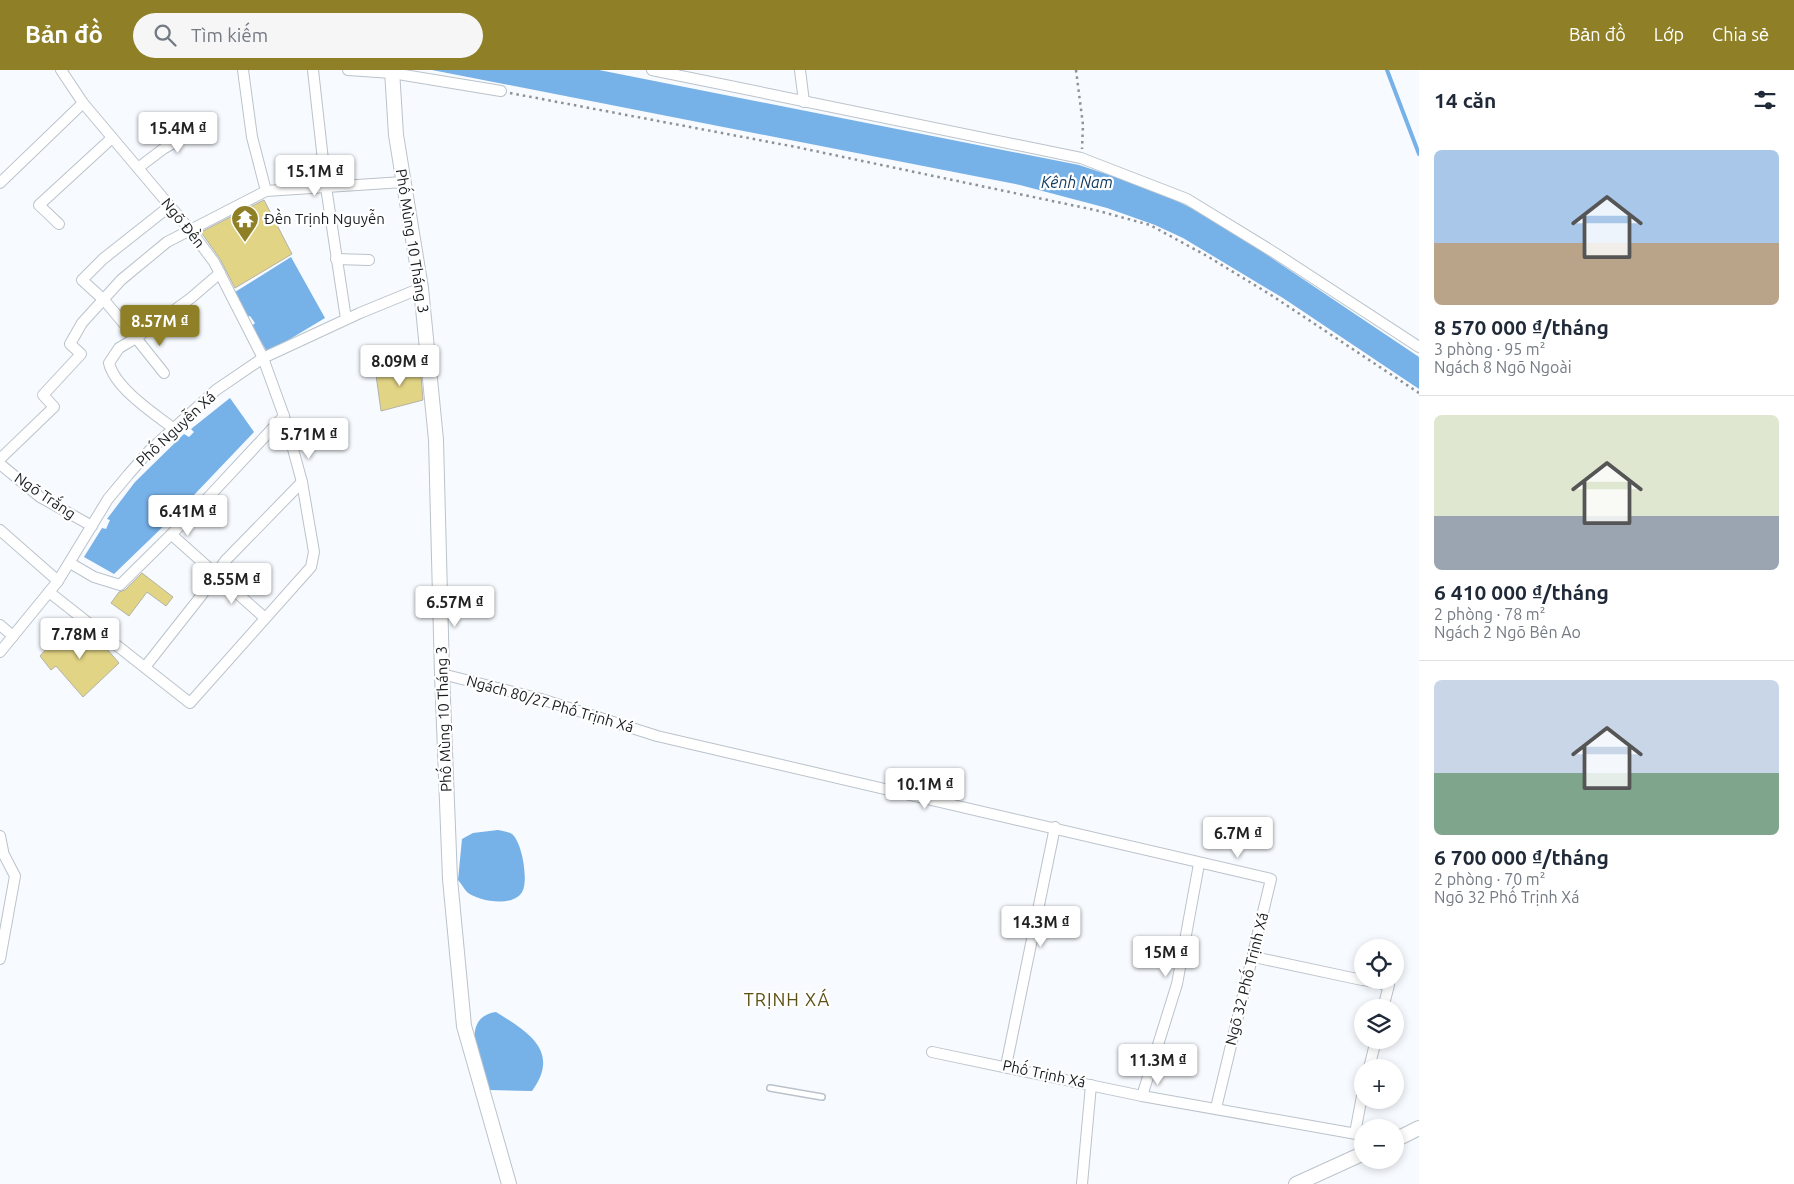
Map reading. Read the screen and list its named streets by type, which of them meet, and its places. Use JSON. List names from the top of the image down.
{
  "streets": {
    "main road": ["Phố Mùng 10 Tháng 3"],
    "street": [
      "Ngõ Đền",
      "Phố Nguyễn Xá",
      "Ngõ Trắng",
      "Ngách 80/27 Phố Trịnh Xá",
      "Ngõ 32 Phố Trịnh Xá",
      "Phố Trịnh Xá"
    ]
  },
  "crossings": [
    ["Ngõ Đền", "Phố Nguyễn Xá"],
    ["Phố Mùng 10 Tháng 3", "Phố Nguyễn Xá"],
    ["Phố Mùng 10 Tháng 3", "Ngách 80/27 Phố Trịnh Xá"],
    ["Phố Nguyễn Xá", "Ngõ Trắng"],
    ["Ngách 80/27 Phố Trịnh Xá", "Ngõ 32 Phố Trịnh Xá"],
    ["Ngõ 32 Phố Trịnh Xá", "Phố Trịnh Xá"]
  ],
  "districts": ["TRỊNH XÁ"],
  "water": ["Kênh Nam"],
  "places": {
    "temple": ["Đền Trịnh Nguyễn"]
  },
  "page": {
    "header": "Bản đồ",
    "search": "Tìm kiếm",
    "nav": ["Bản đồ", "Lớp", "Chia sẻ"],
    "heading": "14 căn",
    "price": [
      "15.4M ₫",
      "15.1M ₫",
      "8.57M ₫",
      "8.09M ₫",
      "5.71M ₫",
      "6.41M ₫",
      "8.55M ₫",
      "6.57M ₫",
      "7.78M ₫",
      "10.1M ₫",
      "6.7M ₫",
      "14.3M ₫",
      "15M ₫",
      "11.3M ₫"
    ],
    "list": [
      {
        "name": "8 570 000 ₫/tháng",
        "note": "3 phòng · 95 m² · Ngách 8 Ngõ Ngoài"
      },
      {
        "name": "6 410 000 ₫/tháng",
        "note": "2 phòng · 78 m² · Ngách 2 Ngõ Bên Ao"
      },
      {
        "name": "6 700 000 ₫/tháng",
        "note": "2 phòng · 70 m² · Ngõ 32 Phố Trịnh Xá"
      }
    ],
    "map_buttons": ["+", "−"]
  }
}
